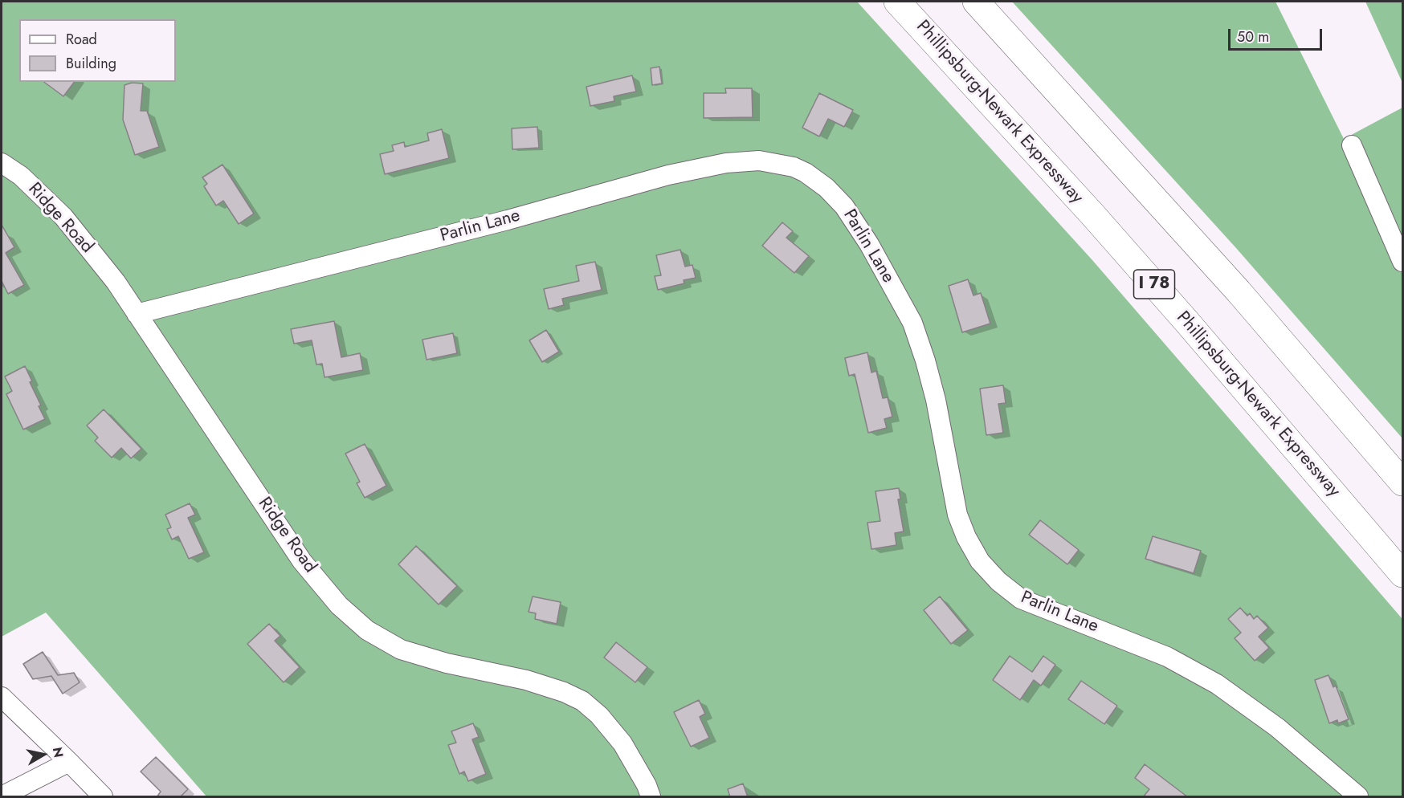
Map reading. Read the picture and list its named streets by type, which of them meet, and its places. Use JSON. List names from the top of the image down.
{
  "streets": {
    "highway": ["Phillipsburg-Newark Expressway", "I 78"],
    "street": ["Ridge Road", "Parlin Lane"]
  },
  "crossings": [
    ["Ridge Road", "Parlin Lane"]
  ],
  "legend": ["Road", "Building"],
  "scale_bar": "50 m",
  "north": "right"
}
